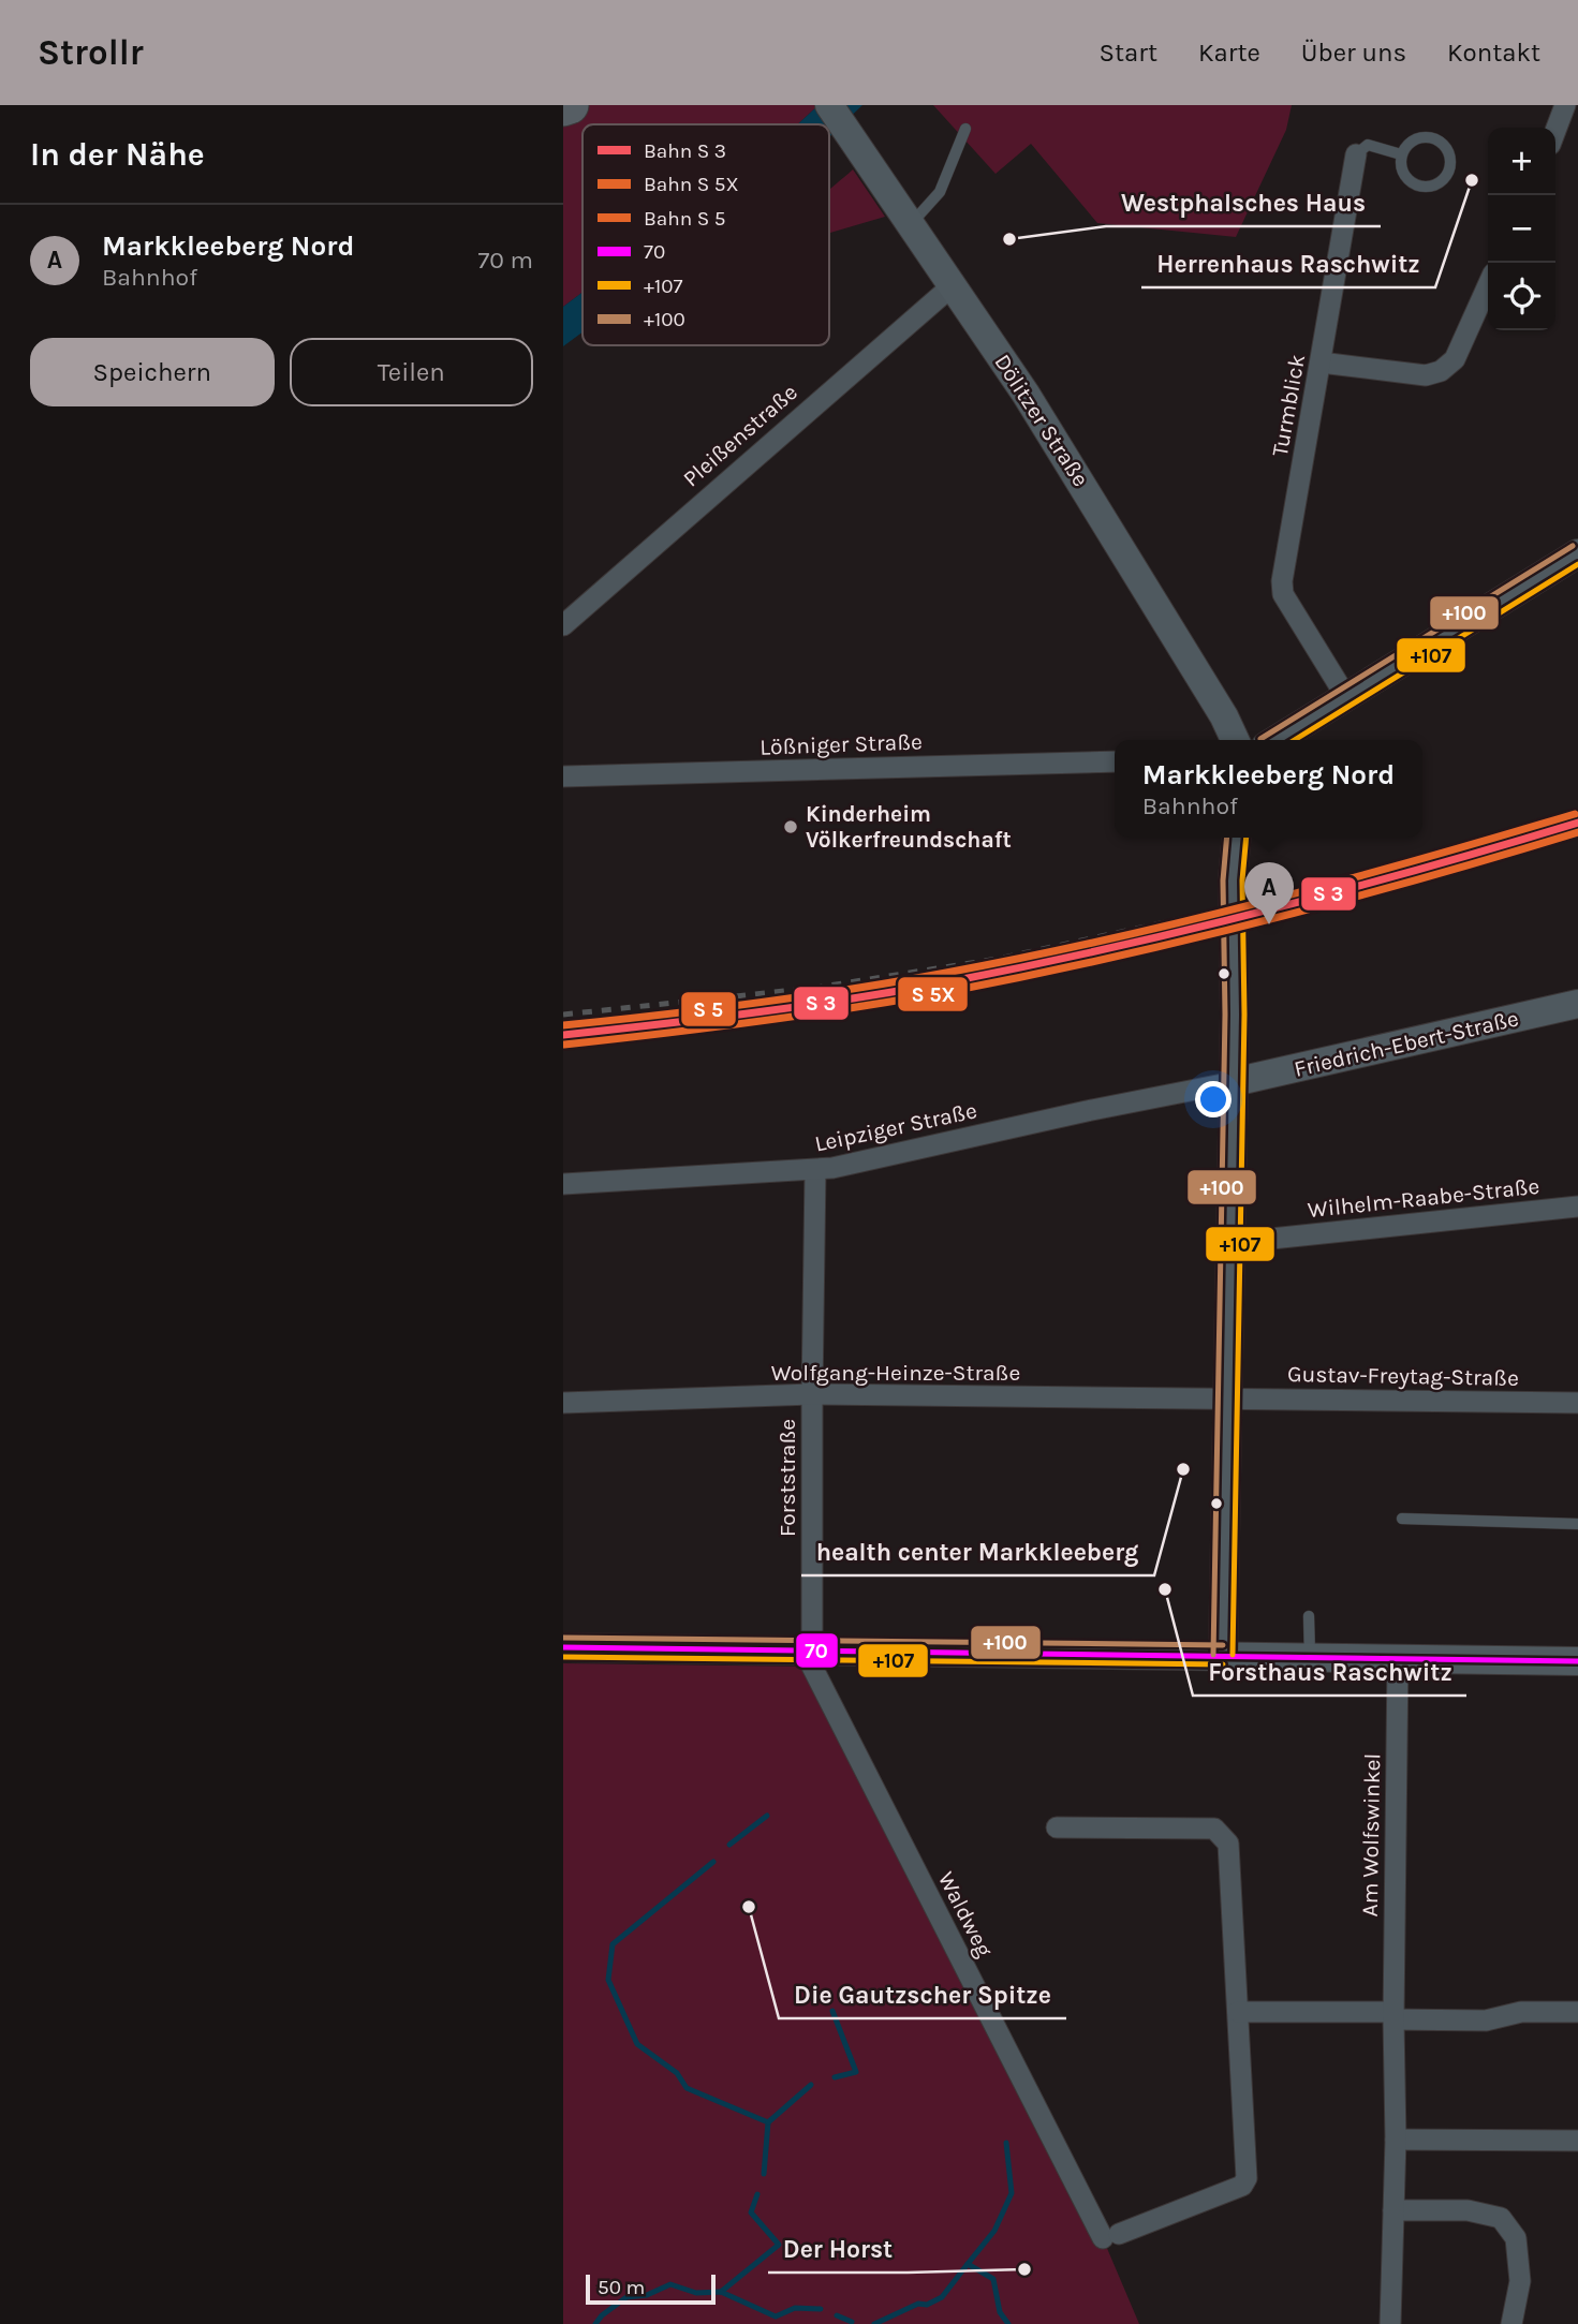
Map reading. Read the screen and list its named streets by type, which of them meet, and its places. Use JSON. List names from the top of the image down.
{
  "streets": {
    "main road": ["Dölitzer Straße", "Friedrich-Ebert-Straße"],
    "street": [
      "Turmblick",
      "Pleißenstraße",
      "Lößniger Straße",
      "Leipziger Straße",
      "Wilhelm-Raabe-Straße",
      "Wolfgang-Heinze-Straße",
      "Gustav-Freytag-Straße",
      "Forststraße",
      "Am Wolfswinkel",
      "Waldweg"
    ]
  },
  "crossings": [
    ["Dölitzer Straße", "Pleißenstraße"],
    ["Friedrich-Ebert-Straße", "Leipziger Straße"],
    ["Leipziger Straße", "Forststraße"],
    ["Wolfgang-Heinze-Straße", "Gustav-Freytag-Straße"],
    ["Wolfgang-Heinze-Straße", "Forststraße"],
    ["Forststraße", "Waldweg"]
  ],
  "places": [
    "Herrenhaus Raschwitz",
    "Westphalsches Haus",
    "Kinderheim Völkerfreundschaft",
    "health center Markkleeberg",
    "Forsthaus Raschwitz",
    "Die Gautzscher Spitze",
    "Der Horst"
  ],
  "lines": ["transit line +100", "transit line +107", "transit line 70"],
  "legend": [
    "Bahn S 3",
    "Bahn S 5X",
    "Bahn S 5",
    "70",
    "+107",
    "+100"
  ],
  "scale_bar": "50 m",
  "page": {
    "header": "Strollr",
    "nav": [
      "Start",
      "Karte",
      "Über uns",
      "Kontakt"
    ],
    "heading": "In der Nähe",
    "map_buttons": ["+", "−"],
    "list": [
      {
        "mark": "A",
        "name": "Markkleeberg Nord",
        "note": "Bahnhof",
        "value": "70 m"
      }
    ],
    "buttons": ["Speichern", "Teilen"],
    "popup": ["Markkleeberg Nord", "Bahnhof"],
    "pins": "A",
    "scale": "50 m"
  }
}
